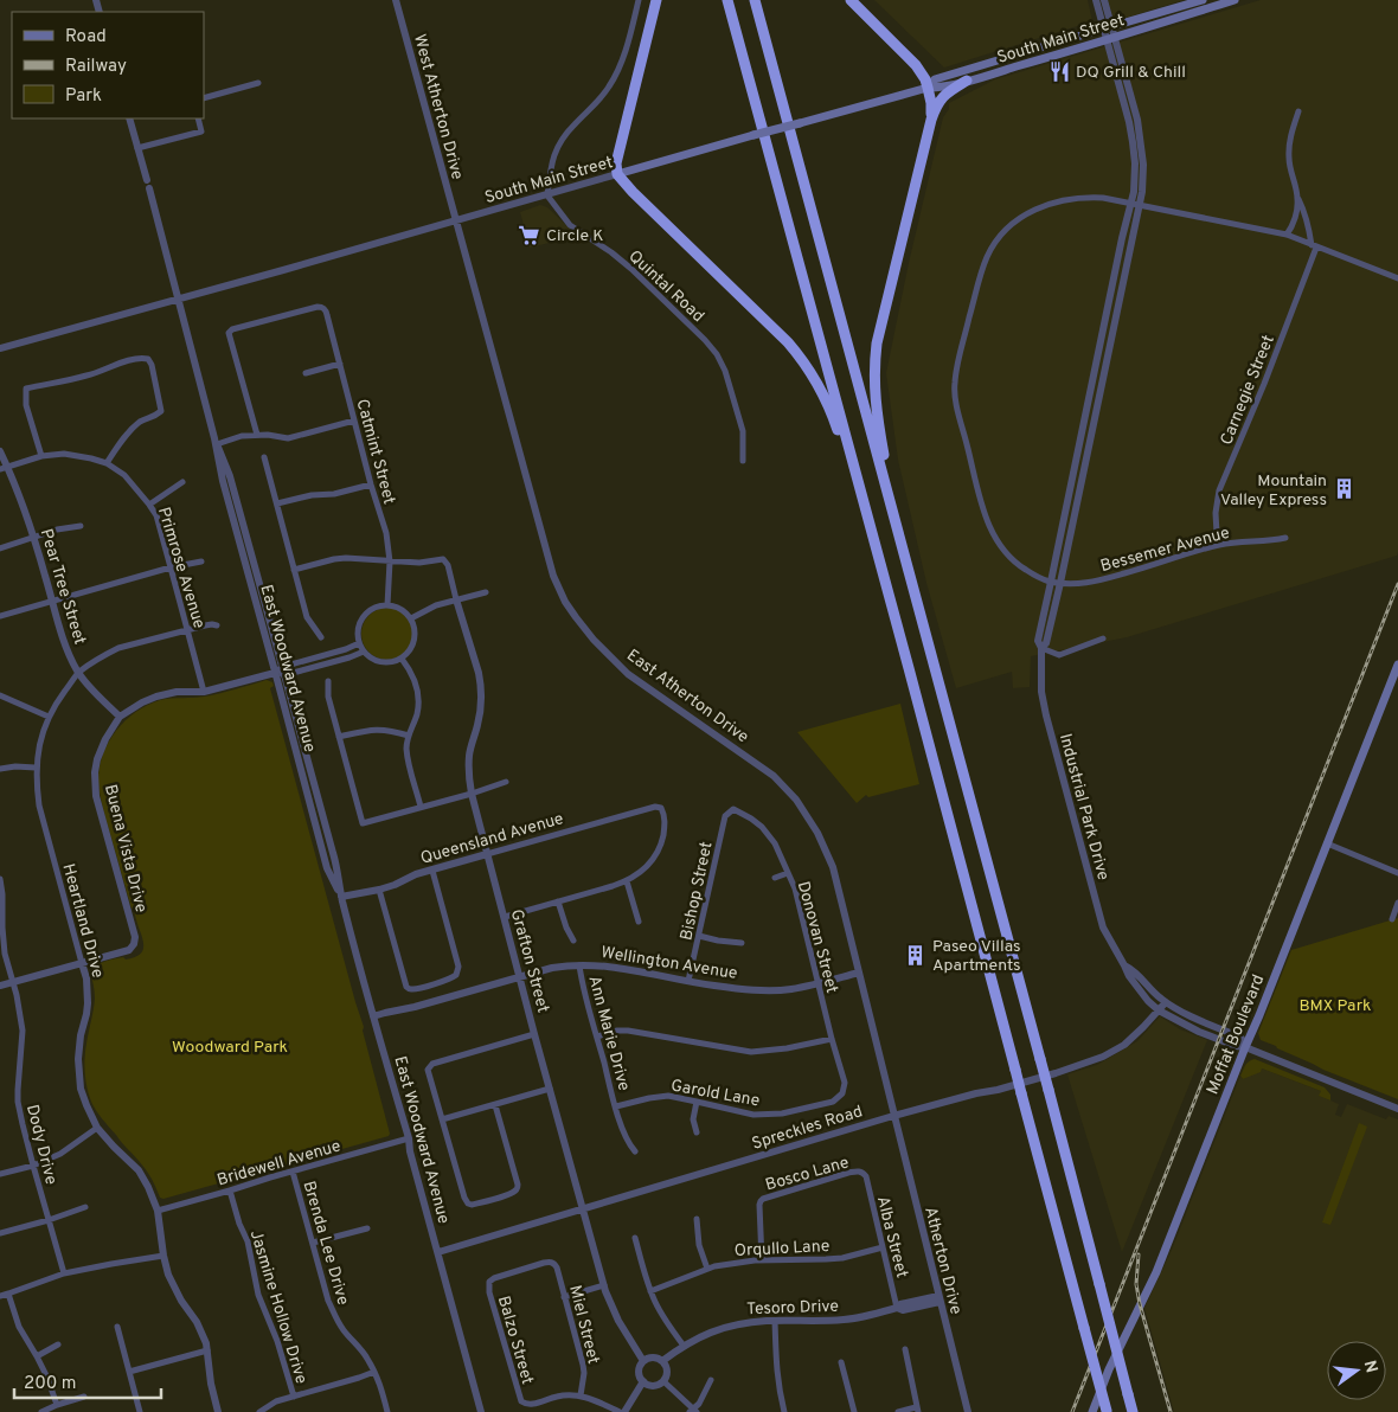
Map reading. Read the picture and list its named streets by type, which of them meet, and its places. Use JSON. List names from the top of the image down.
{
  "streets": {
    "main road": ["South Main Street", "Moffat Boulevard"],
    "street": [
      "West Atherton Drive",
      "Quintal Road",
      "Carnegie Street",
      "Catmint Street",
      "Bessemer Avenue",
      "Primrose Avenue",
      "Pear Tree Street",
      "East Woodward Avenue",
      "East Atherton Drive",
      "Industrial Park Drive",
      "Queensland Avenue",
      "Buena Vista Drive",
      "Bishop Street",
      "Heartland Drive",
      "Donovan Street",
      "Grafton Street",
      "Wellington Avenue",
      "Ann Marie Drive",
      "Garold Lane",
      "Spreckles Road",
      "Dody Drive",
      "Bridewell Avenue",
      "Bosco Lane",
      "Alba Street",
      "Brenda Lee Drive",
      "Orqullo Lane",
      "Atherton Drive",
      "Jasmine Hollow Drive",
      "Tesoro Drive",
      "Miel Street",
      "Balzo Street"
    ]
  },
  "crossings": [
    ["South Main Street", "West Atherton Drive"],
    ["South Main Street", "Quintal Road"],
    ["South Main Street", "East Woodward Avenue"],
    ["South Main Street", "East Atherton Drive"],
    ["South Main Street", "Industrial Park Drive"],
    ["West Atherton Drive", "East Atherton Drive"],
    ["Carnegie Street", "Bessemer Avenue"],
    ["Catmint Street", "Buena Vista Drive"],
    ["Catmint Street", "Grafton Street"],
    ["Bessemer Avenue", "Industrial Park Drive"],
    ["Primrose Avenue", "Pear Tree Street"],
    ["Primrose Avenue", "Buena Vista Drive"],
    ["Primrose Avenue", "Heartland Drive"],
    ["Pear Tree Street", "Buena Vista Drive"],
    ["Pear Tree Street", "Heartland Drive"],
    ["East Woodward Avenue", "Queensland Avenue"],
    ["East Woodward Avenue", "Buena Vista Drive"],
    ["East Woodward Avenue", "Wellington Avenue"],
    ["East Woodward Avenue", "Spreckles Road"],
    ["East Woodward Avenue", "Bridewell Avenue"],
    ["East Atherton Drive", "Wellington Avenue"],
    ["East Atherton Drive", "Spreckles Road"],
    ["East Atherton Drive", "Atherton Drive"],
    ["Industrial Park Drive", "Moffat Boulevard"],
    ["Industrial Park Drive", "Spreckles Road"],
    ["Queensland Avenue", "Grafton Street"],
    ["Buena Vista Drive", "Heartland Drive"],
    ["Buena Vista Drive", "Dody Drive"],
    ["Bishop Street", "Donovan Street"],
    ["Bishop Street", "Wellington Avenue"],
    ["Heartland Drive", "Bridewell Avenue"],
    ["Donovan Street", "Wellington Avenue"],
    ["Donovan Street", "Garold Lane"],
    ["Grafton Street", "Wellington Avenue"],
    ["Grafton Street", "Spreckles Road"],
    ["Grafton Street", "Tesoro Drive"],
    ["Wellington Avenue", "Ann Marie Drive"],
    ["Ann Marie Drive", "Garold Lane"],
    ["Spreckles Road", "Atherton Drive"],
    ["Bridewell Avenue", "Brenda Lee Drive"],
    ["Bridewell Avenue", "Jasmine Hollow Drive"],
    ["Bosco Lane", "Alba Street"],
    ["Bosco Lane", "Orqullo Lane"],
    ["Alba Street", "Orqullo Lane"],
    ["Alba Street", "Tesoro Drive"],
    ["Atherton Drive", "Tesoro Drive"],
    ["Miel Street", "Balzo Street"]
  ],
  "parks": ["BMX Park", "Woodward Park"],
  "places": {
    "restaurant": ["DQ Grill & Chill"],
    "supermarket": ["Circle K"],
    "building": ["Mountain Valley Express", "Paseo Villas Apartments"]
  },
  "legend": ["Road", "Railway", "Park"],
  "scale_bar": "200 m",
  "north": "right"
}
